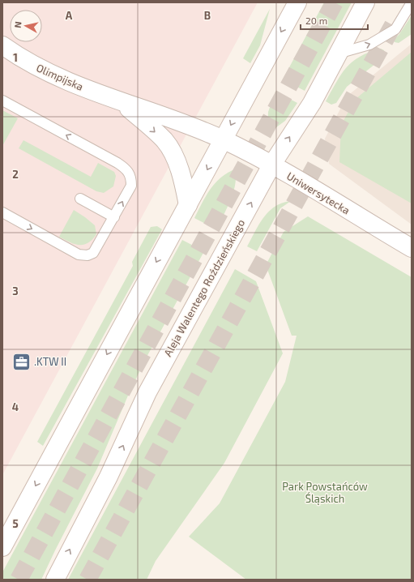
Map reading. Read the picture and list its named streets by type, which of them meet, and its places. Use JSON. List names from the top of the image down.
{
  "streets": {
    "main road": ["Olimpijska", "Uniwersytecka", "Aleja Walentego Roździeńskiego"]
  },
  "crossings": [
    ["Olimpijska", "Uniwersytecka"],
    ["Uniwersytecka", "Aleja Walentego Roździeńskiego"]
  ],
  "parks": ["Park Powstańców Śląskich"],
  "places": {
    "office": [".KTW II"]
  },
  "scale_bar": "20 m",
  "north": "left",
  "grid": {
    "columns": ["A", "B"],
    "rows": [
      "1",
      "2",
      "3",
      "4",
      "5"
    ]
  }
}
